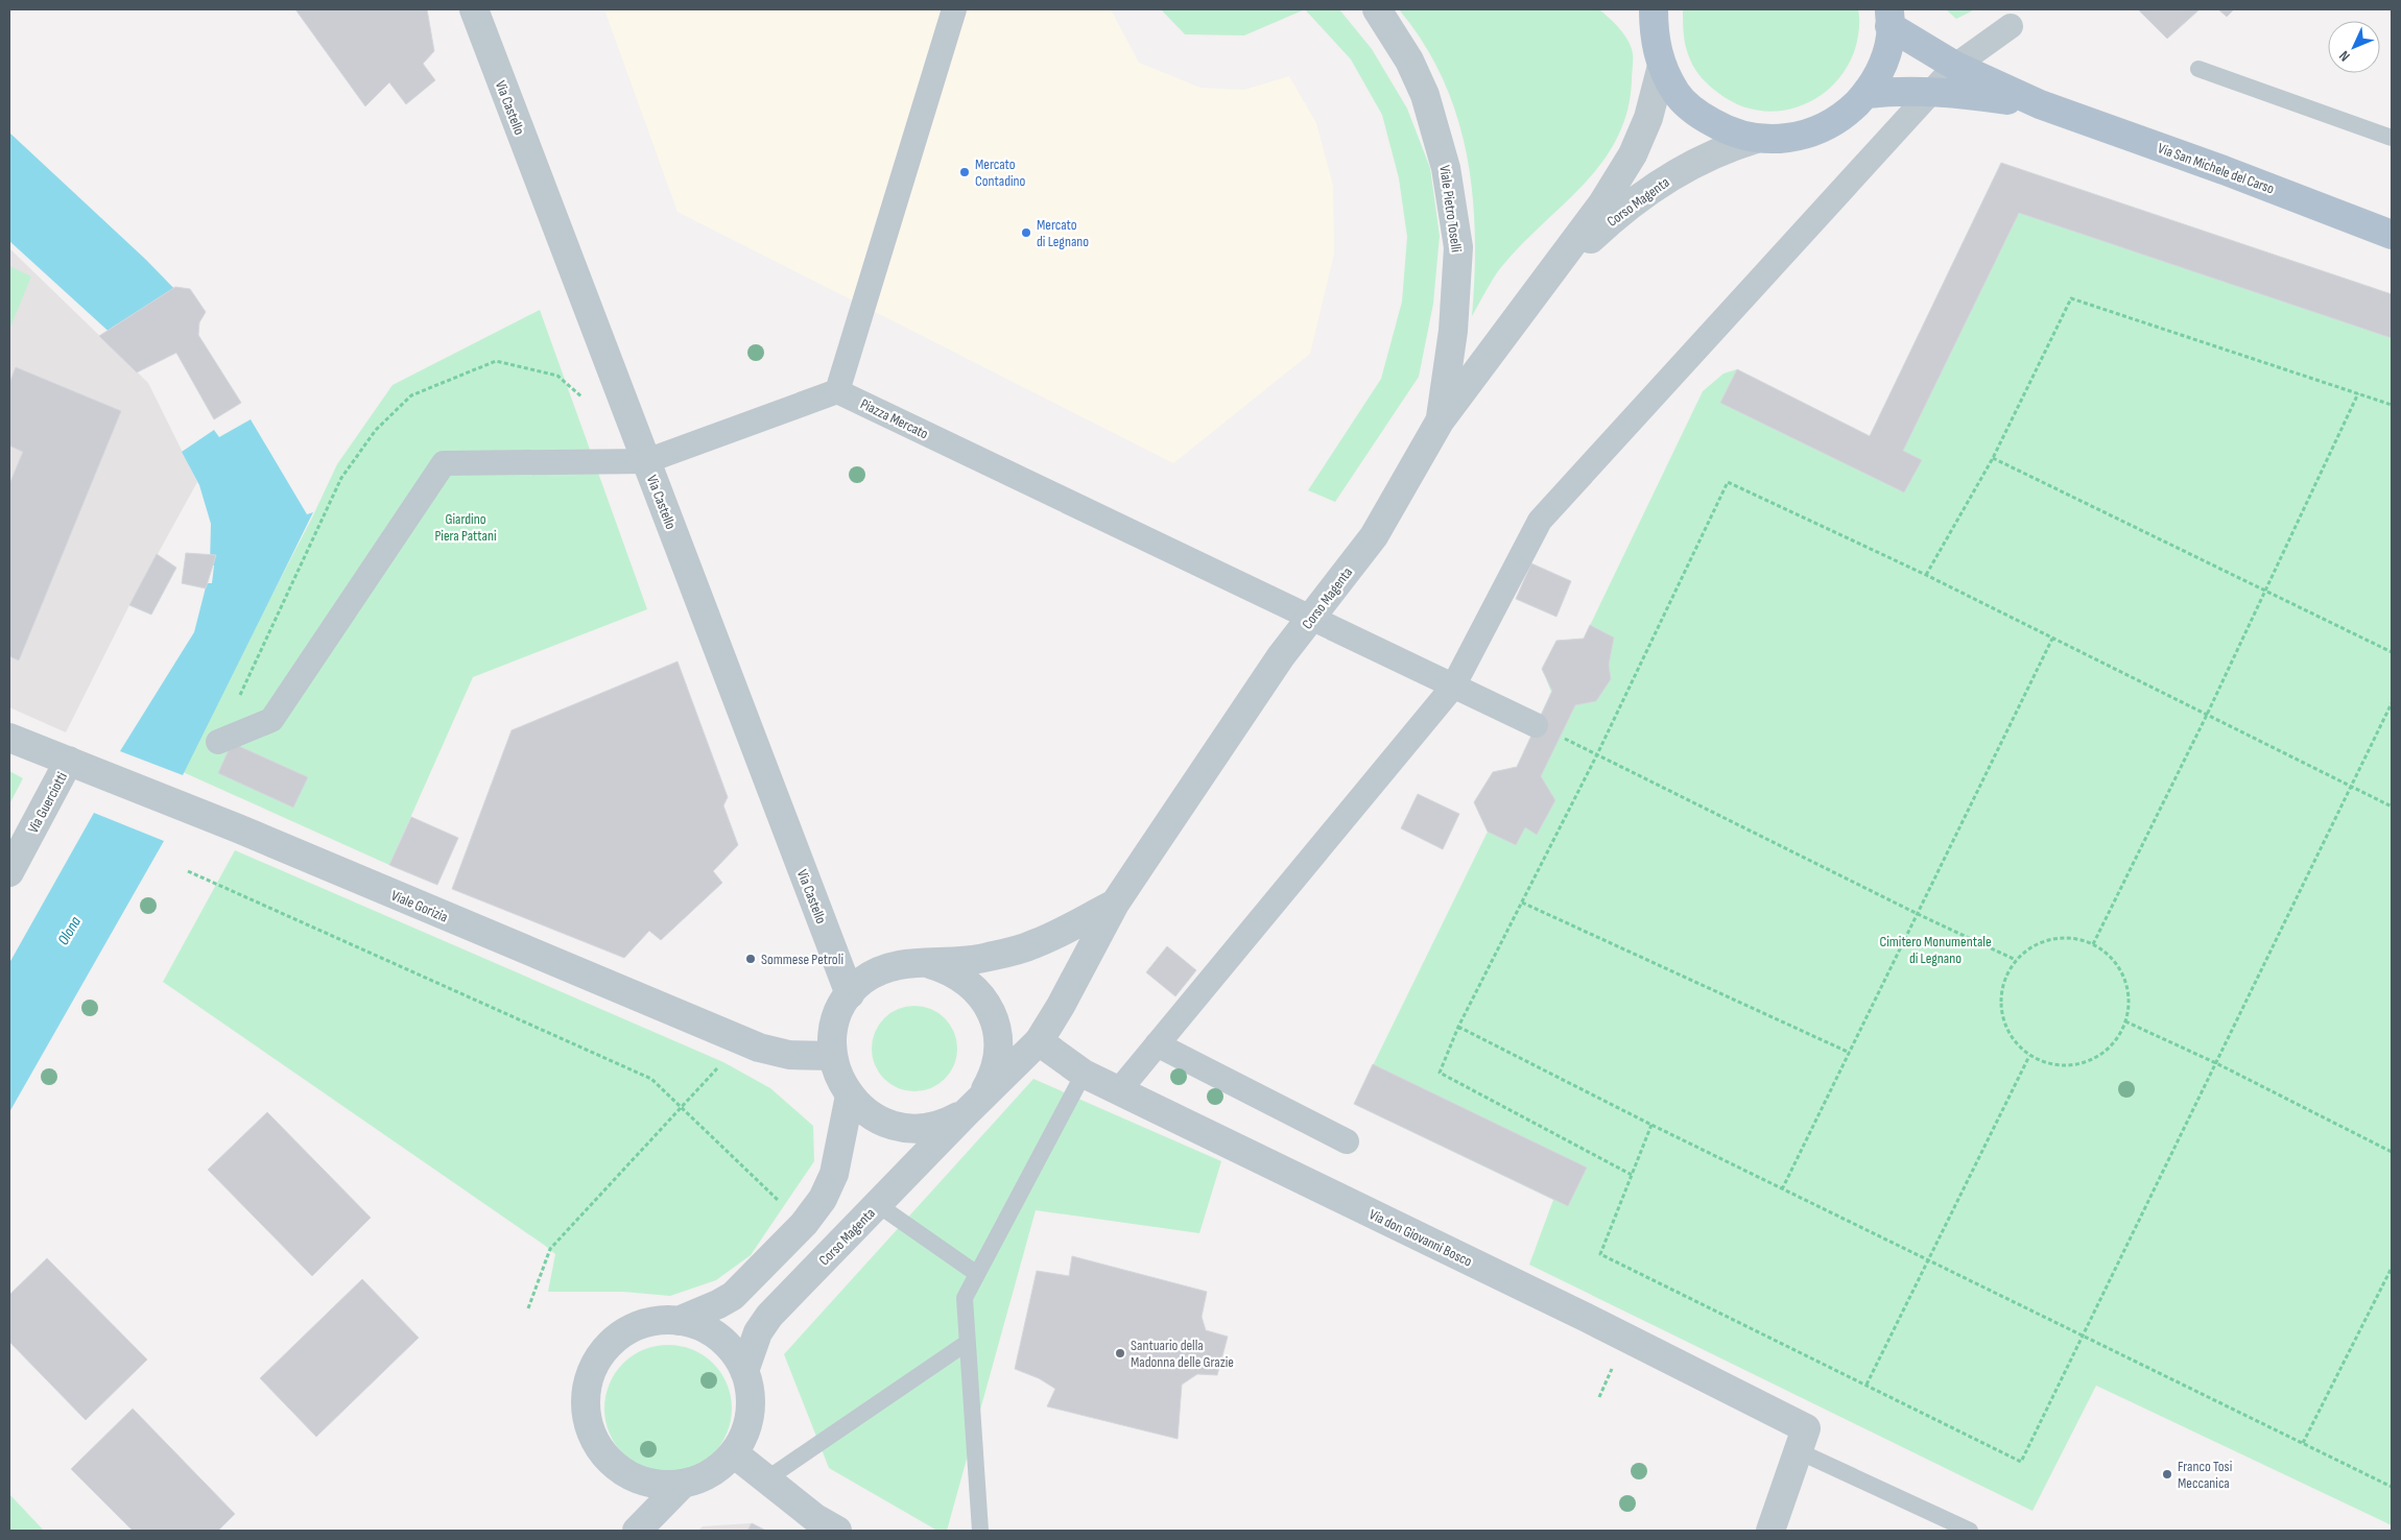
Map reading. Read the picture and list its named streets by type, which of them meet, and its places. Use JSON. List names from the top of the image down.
{
  "streets": {
    "main road": ["Via San Michele del Carso"],
    "street": [
      "Via Castello",
      "Corso Magenta",
      "Viale Pietro Toselli",
      "Piazza Mercato",
      "Via Guerciotti",
      "Viale Gorizia",
      "Via don Giovanni Bosco"
    ]
  },
  "crossings": [
    ["Via Castello", "Corso Magenta"],
    ["Via Castello", "Viale Gorizia"],
    ["Corso Magenta", "Viale Pietro Toselli"],
    ["Corso Magenta", "Piazza Mercato"],
    ["Corso Magenta", "Viale Gorizia"],
    ["Corso Magenta", "Via don Giovanni Bosco"],
    ["Via Guerciotti", "Viale Gorizia"]
  ],
  "water": ["Olona"],
  "parks": ["Giardino Piera Pattani", "Cimitero Monumentale di Legnano"],
  "places": [
    "Mercato Contadino",
    "Mercato di Legnano",
    "Sommese Petroli",
    "Santuario della Madonna delle Grazie",
    "Franco Tosi Meccanica"
  ],
  "north": "bottom left"
}
